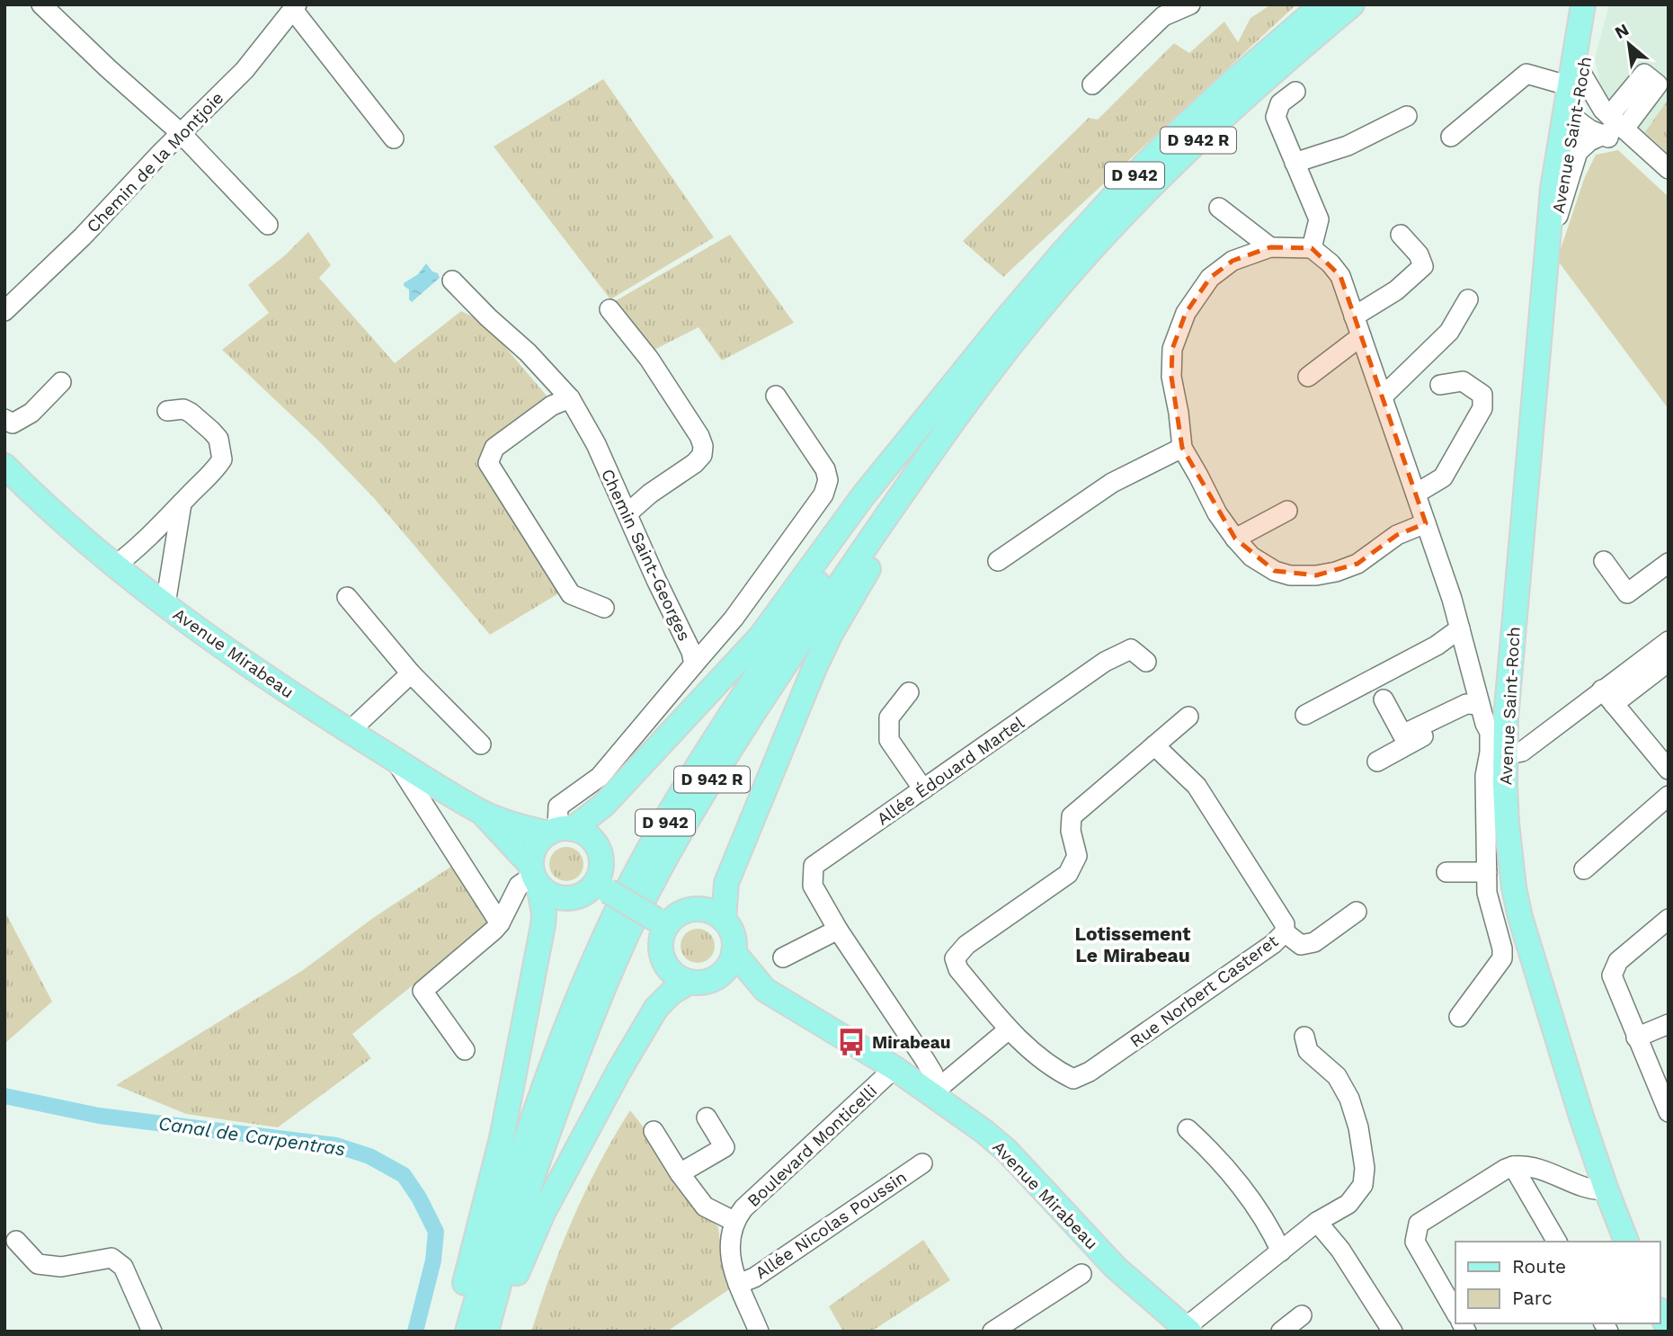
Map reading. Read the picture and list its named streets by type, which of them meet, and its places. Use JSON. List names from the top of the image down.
{
  "streets": {
    "main road": [
      "Avenue Saint-Roch",
      "D 942 R",
      "D 942",
      "Avenue Mirabeau"
    ],
    "street": [
      "Chemin de la Montjoie",
      "Chemin Saint-Georges",
      "Allée Édouard Martel",
      "Rue Norbert Casteret",
      "Boulevard Monticelli",
      "Allée Nicolas Poussin"
    ]
  },
  "crossings": [
    ["Avenue Mirabeau", "Boulevard Monticelli"],
    ["Boulevard Monticelli", "Allée Nicolas Poussin"]
  ],
  "districts": ["Lotissement Le Mirabeau"],
  "water": ["Canal de Carpentras"],
  "places": {
    "bus stop": ["Mirabeau"]
  },
  "legend": ["Route", "Parc"],
  "north": "top left"
}
